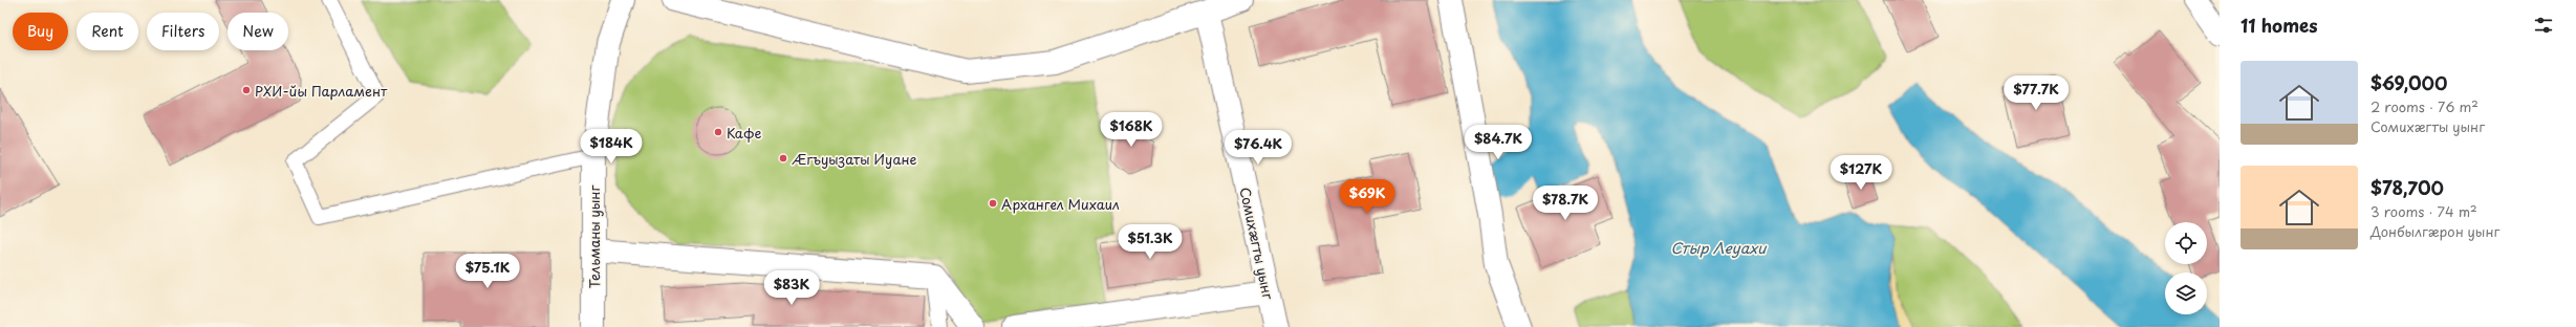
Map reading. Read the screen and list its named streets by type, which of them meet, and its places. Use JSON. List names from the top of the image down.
{
  "streets": {
    "street": ["Тельманы уынг", "Сомихæгты уынг"]
  },
  "water": ["Стыр Леуахи"],
  "places": [
    "РХИ-йы Парламент",
    "Кафе",
    "Æгъуызаты Иуане",
    "Архангел Михаил"
  ],
  "page": {
    "heading": "11 homes",
    "chip": [
      "Buy",
      "Rent",
      "Filters",
      "New"
    ],
    "list": [
      {
        "name": "$69,000",
        "note": "2 rooms · 76 m² · Сомихæгты уынг"
      },
      {
        "name": "$78,700",
        "note": "3 rooms · 74 m² · Донбылгæрон уынг"
      }
    ],
    "price": [
      "$77.7K",
      "$168K",
      "$84.7K",
      "$184K",
      "$76.4K",
      "$127K",
      "$69K",
      "$78.7K",
      "$51.3K",
      "$75.1K",
      "$83K"
    ]
  }
}
